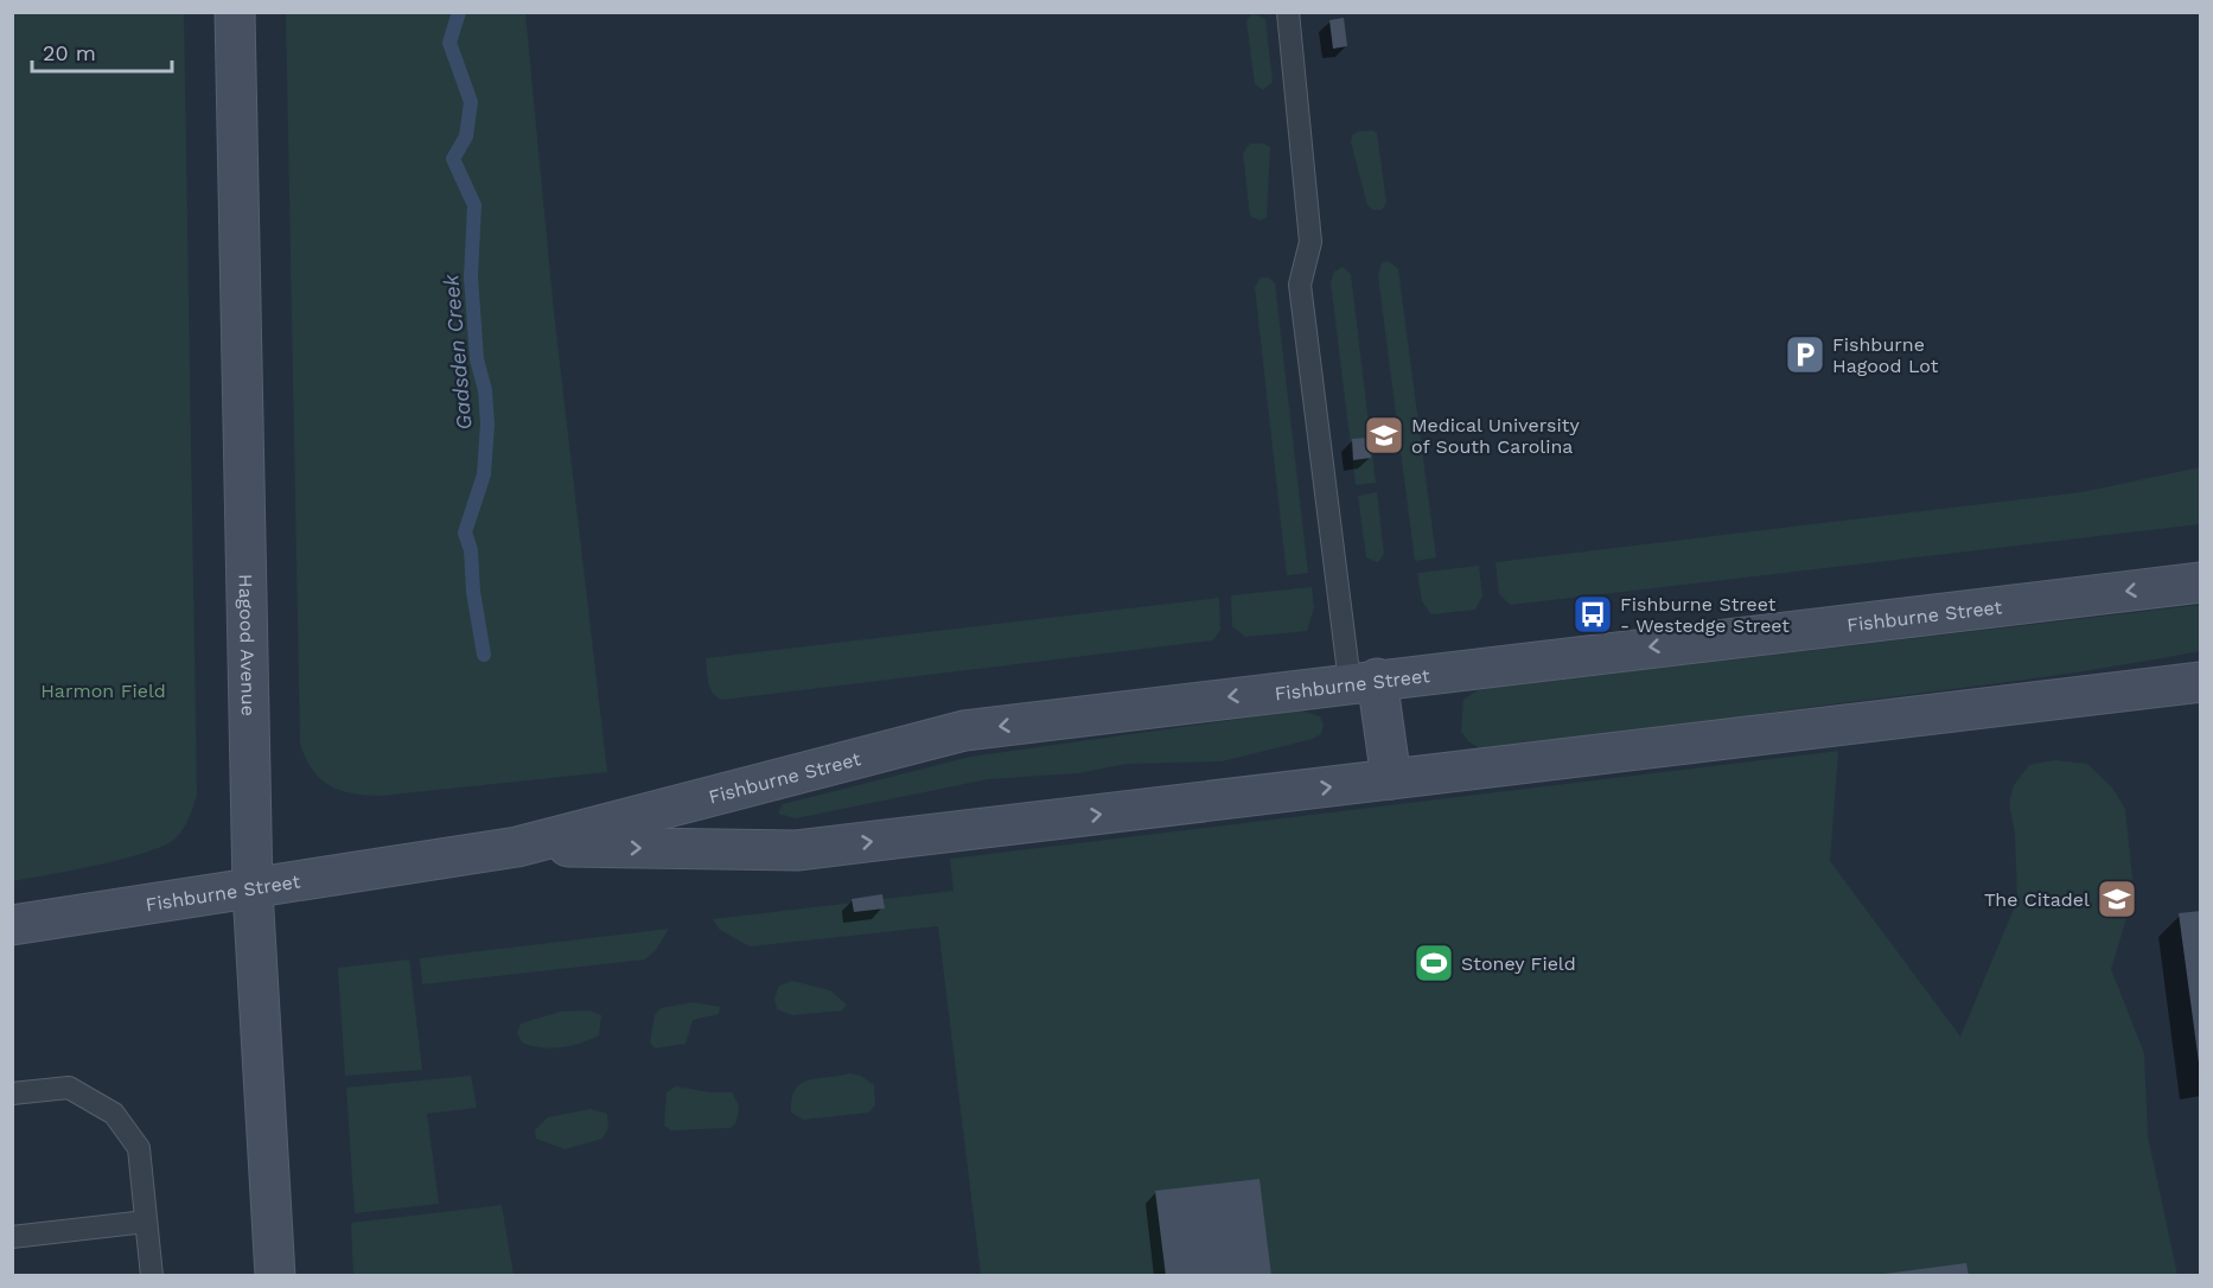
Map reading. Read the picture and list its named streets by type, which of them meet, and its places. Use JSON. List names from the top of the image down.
{
  "streets": {
    "main road": ["Fishburne Street", "Hagood Avenue"]
  },
  "crossings": [
    ["Fishburne Street", "Hagood Avenue"]
  ],
  "water": ["Gadsden Creek"],
  "parks": ["Harmon Field"],
  "places": {
    "parking": ["Fishburne Hagood Lot"],
    "school or university": ["Medical University of South Carolina", "The Citadel"],
    "bus stop": ["Fishburne Street - Westedge Street"],
    "sports": ["Stoney Field"]
  },
  "scale_bar": "20 m"
}
